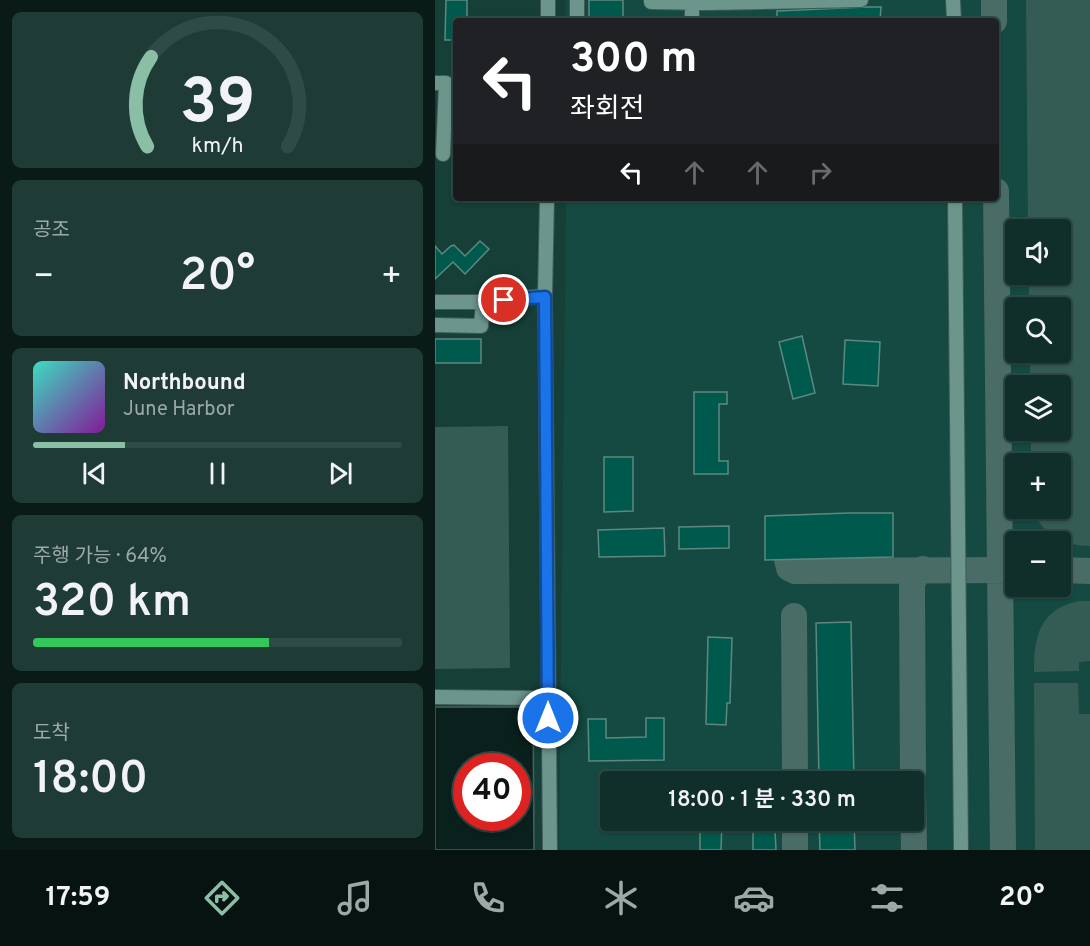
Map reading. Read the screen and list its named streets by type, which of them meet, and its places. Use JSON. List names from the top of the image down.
{
  "page": {
    "turn": ["300 m", "좌회전"],
    "tile": [
      "공조",
      ["주행 가능 · 64%", "320 km"],
      ["도착", "18:00"]
    ],
    "map_buttons": ["+", "−"],
    "heat": ["−", "20°", "+"],
    "song": ["Northbound", "June Harbor"],
    "limit": "40",
    "trip": "18:00 · 1 분 · 330 m",
    "tabs": ["17:59", "20°"],
    "gauge": ["39", "km/h"]
  }
}
